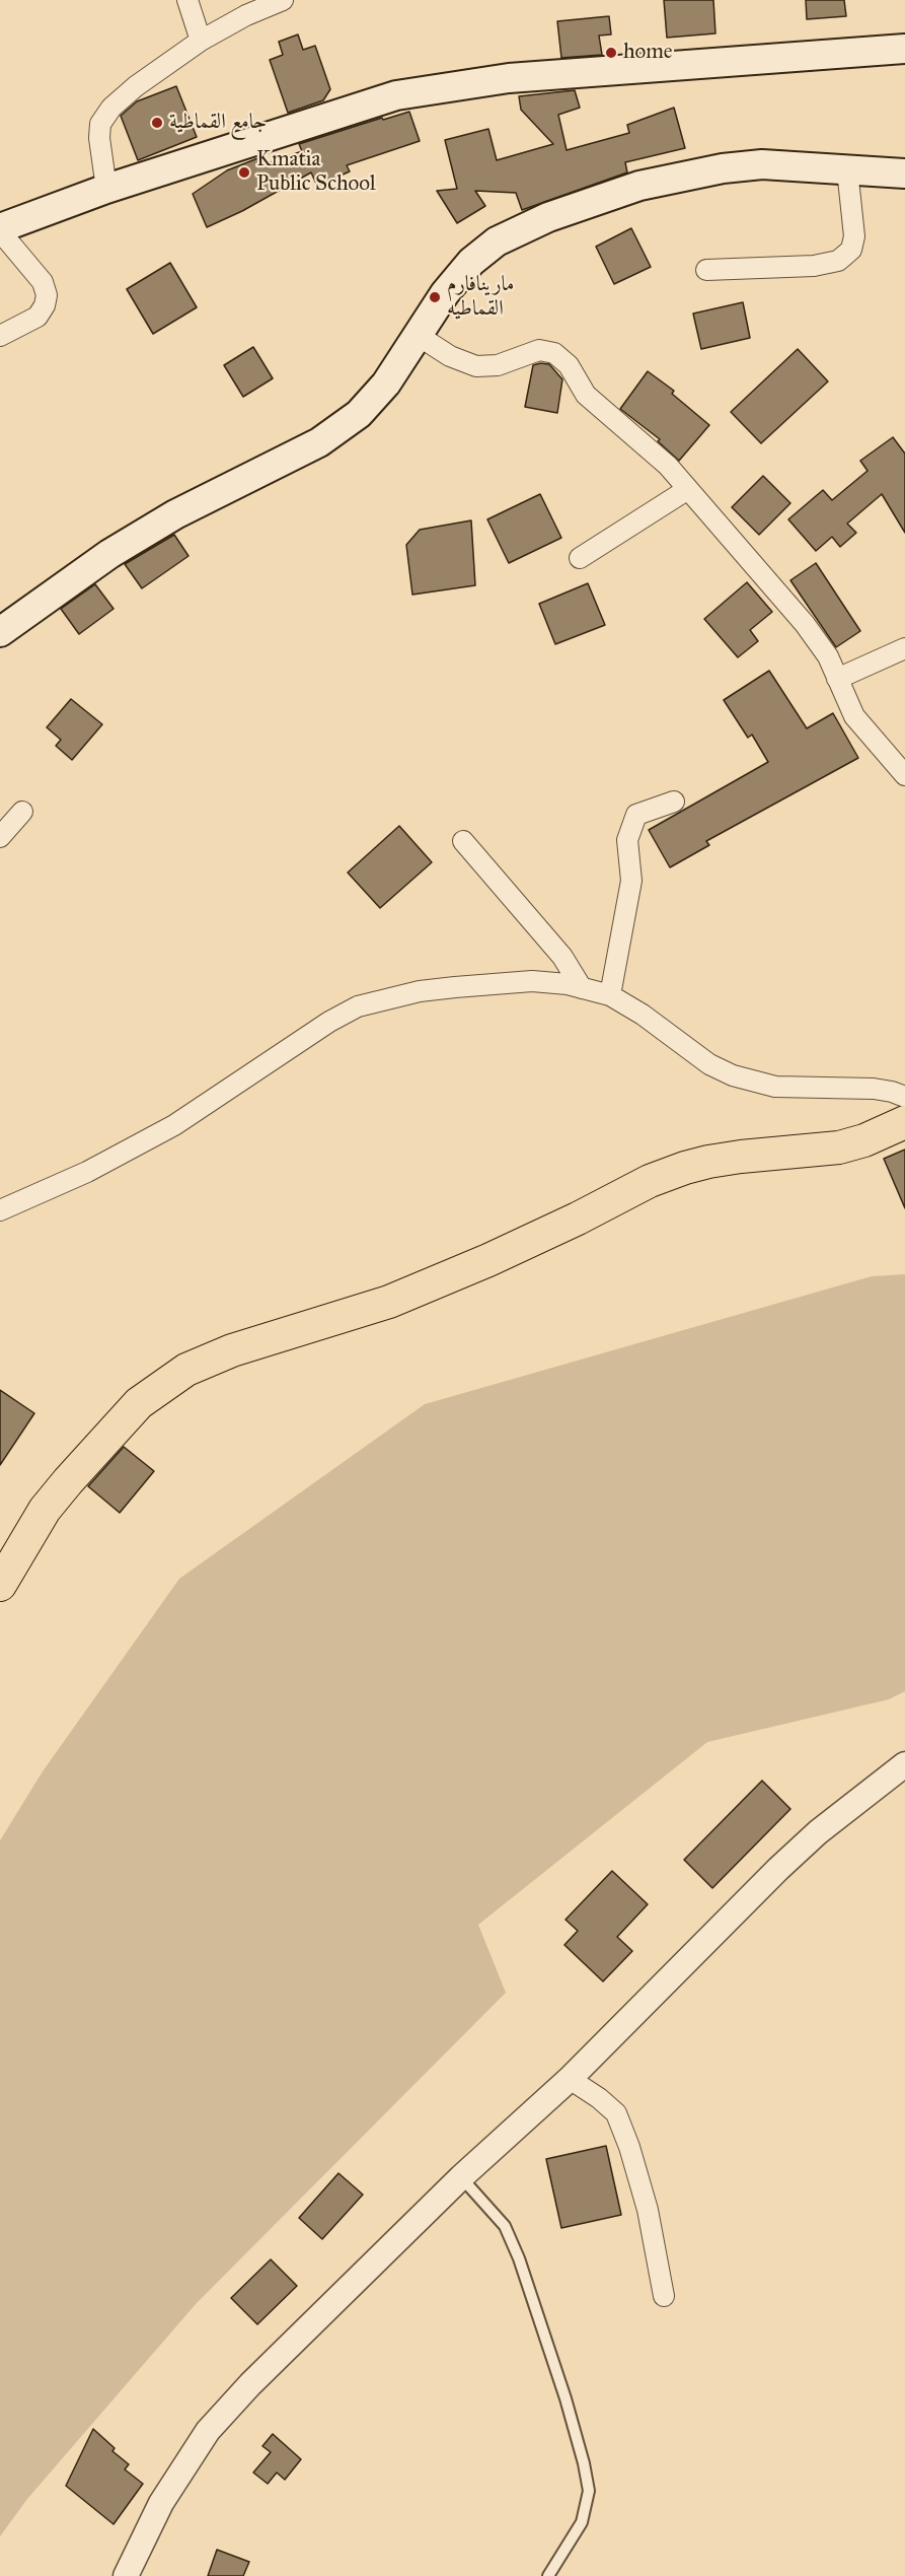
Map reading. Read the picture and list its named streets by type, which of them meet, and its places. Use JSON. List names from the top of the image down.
{
  "places": [
    "home",
    "جامع القماطية",
    "Kmatia Public School",
    "مارينافارم القماطيه"
  ]
}
